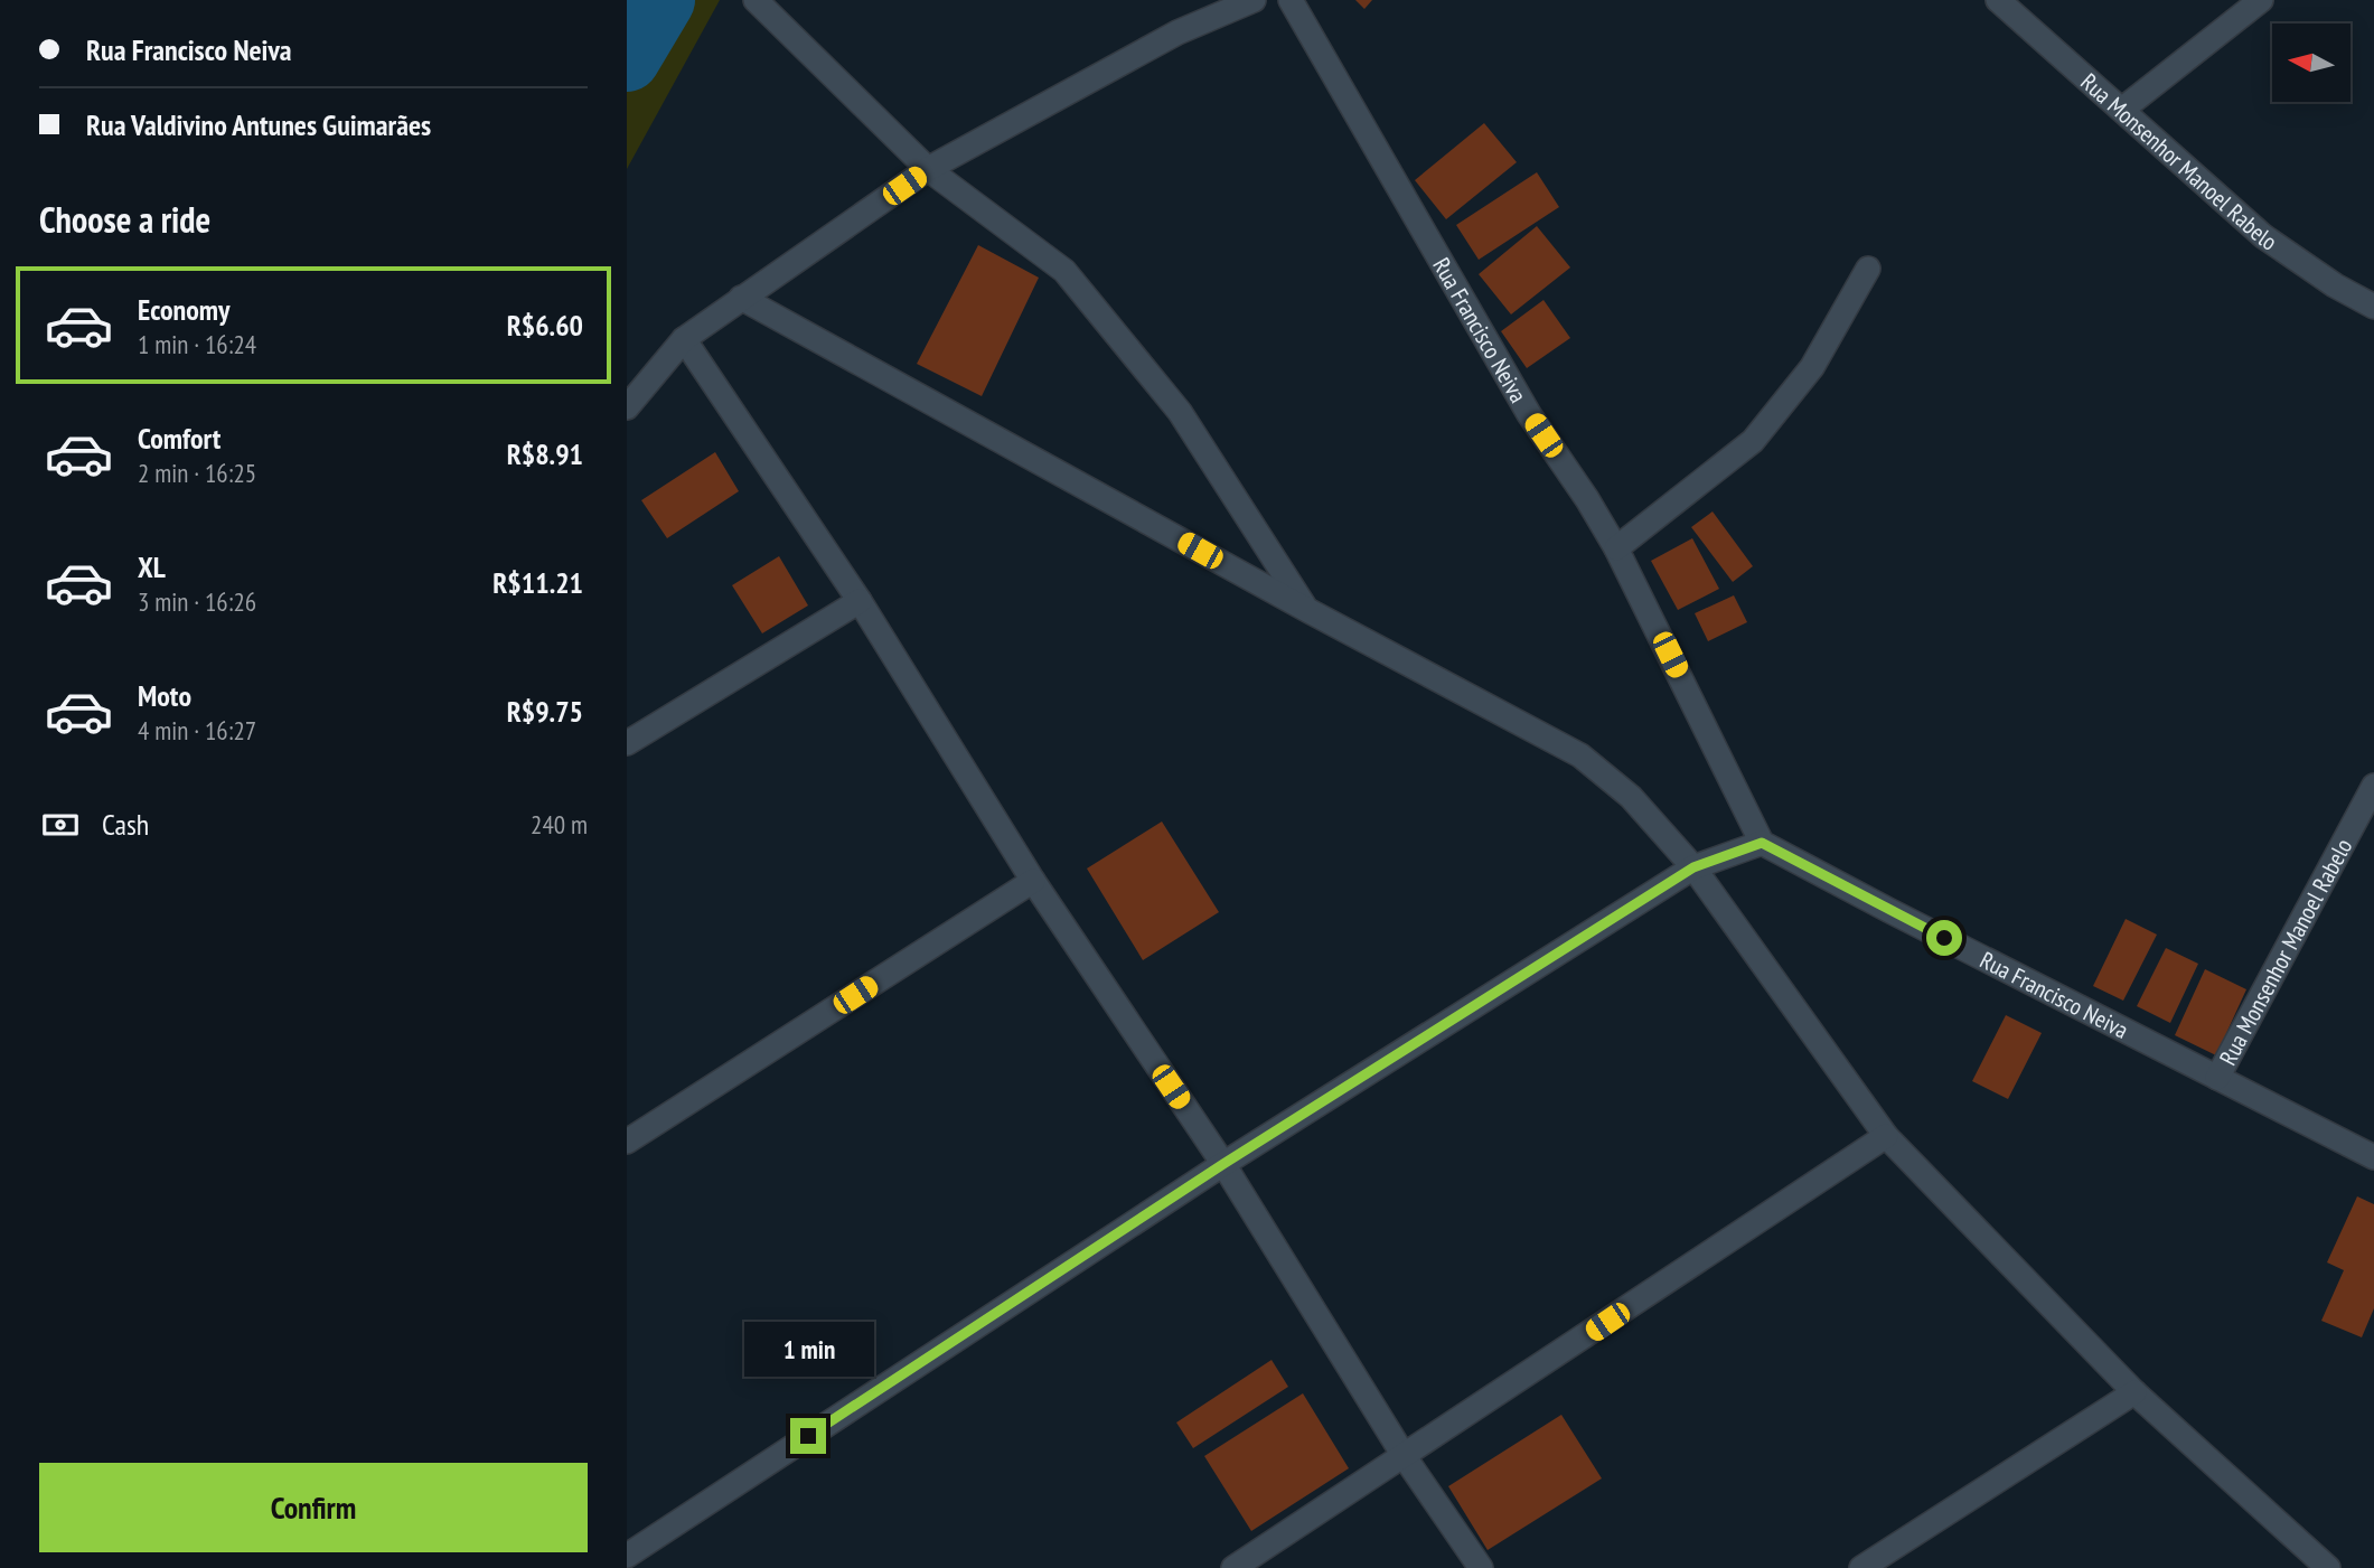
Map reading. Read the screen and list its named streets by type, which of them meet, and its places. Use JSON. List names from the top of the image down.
{
  "streets": {
    "street": ["Rua Monsenhor Manoel Rabelo", "Rua Francisco Neiva"]
  },
  "crossings": [
    ["Rua Monsenhor Manoel Rabelo", "Rua Francisco Neiva"]
  ],
  "north": "left",
  "page": {
    "banner": ["Rua Francisco Neiva", "Rua Valdivino Antunes Guimarães"],
    "heading": "Choose a ride",
    "list": [
      {
        "name": "Economy",
        "note": "1 min · 16:24",
        "value": "R$6.60"
      },
      {
        "name": "Comfort",
        "note": "2 min · 16:25",
        "value": "R$8.91"
      },
      {
        "name": "XL",
        "note": "3 min · 16:26",
        "value": "R$11.21"
      },
      {
        "name": "Moto",
        "note": "4 min · 16:27",
        "value": "R$9.75"
      }
    ],
    "pay": ["Cash", "240 m"],
    "bubble": "1 min",
    "buttons": "Confirm"
  }
}
